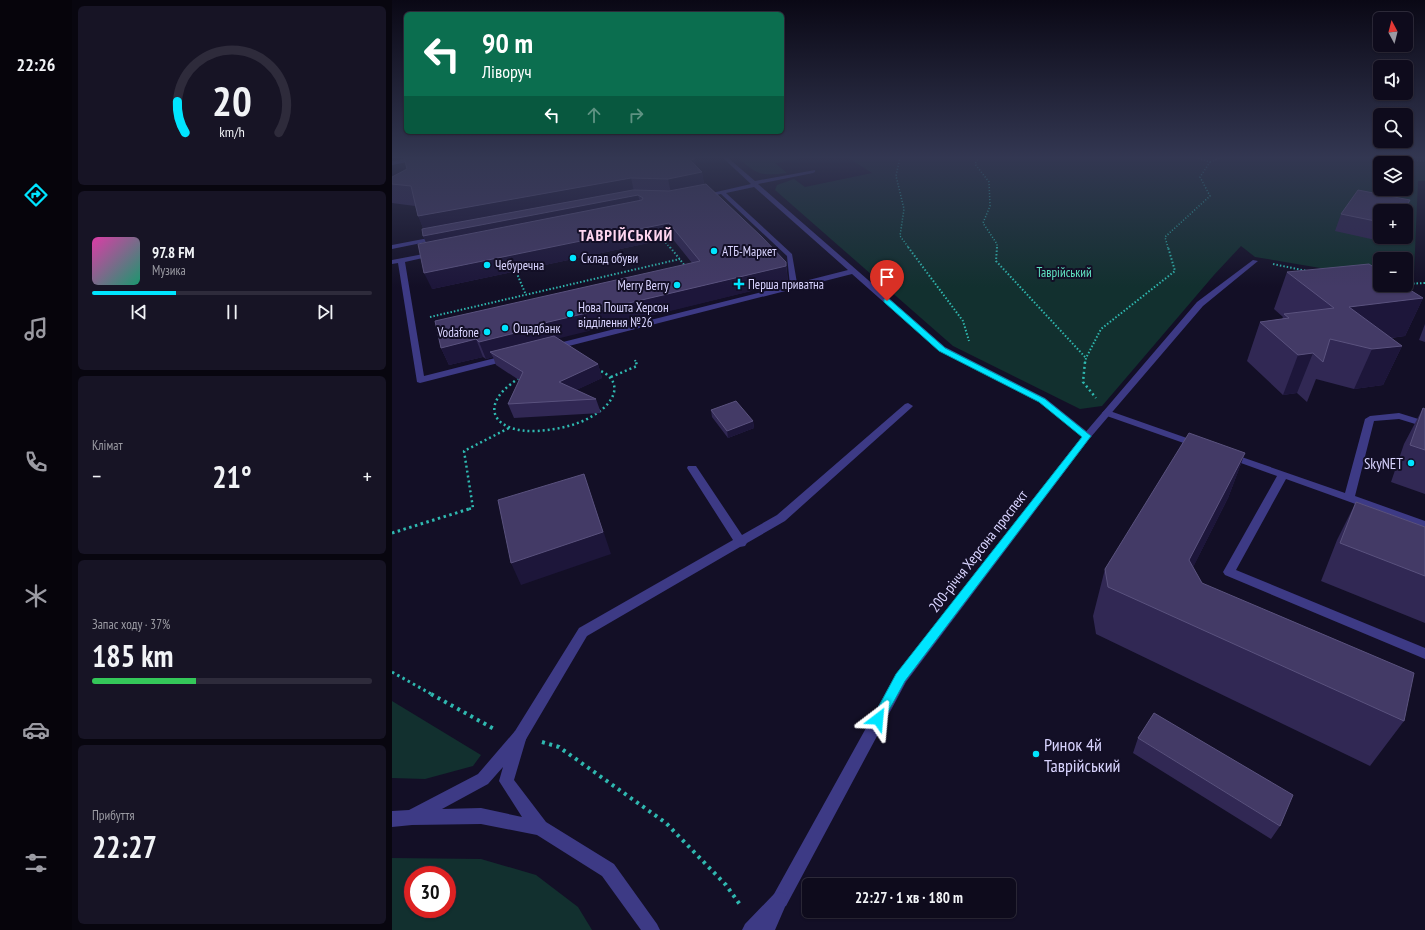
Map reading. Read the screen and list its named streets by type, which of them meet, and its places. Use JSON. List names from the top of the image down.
{
  "streets": {
    "street": ["200-річчя Херсона проспект"]
  },
  "districts": ["ТАВРІЙСЬКИЙ"],
  "parks": ["Таврійський"],
  "places": {
    "other": [
      "АТБ-Маркет",
      "Склад обуви",
      "Чебуречна",
      "Merry Berry",
      "Нова Пошта Херсон відділення №26",
      "Ощадбанк",
      "Vodafone",
      "SkyNET",
      "Ринок 4й Таврійський"
    ],
    "health": ["Перша приватна"]
  },
  "north": "top",
  "page": {
    "tabs": "22:26",
    "map_buttons": ["+", "−"],
    "turn": ["90 m", "Ліворуч"],
    "song": ["97.8 FM", "Музика"],
    "tile": [
      "Клімат",
      ["Запас ходу · 37%", "185 km"],
      ["Прибуття", "22:27"]
    ],
    "heat": ["−", "21°", "+"],
    "limit": "30",
    "trip": "22:27 · 1 хв · 180 m",
    "gauge": ["20", "km/h"]
  }
}
